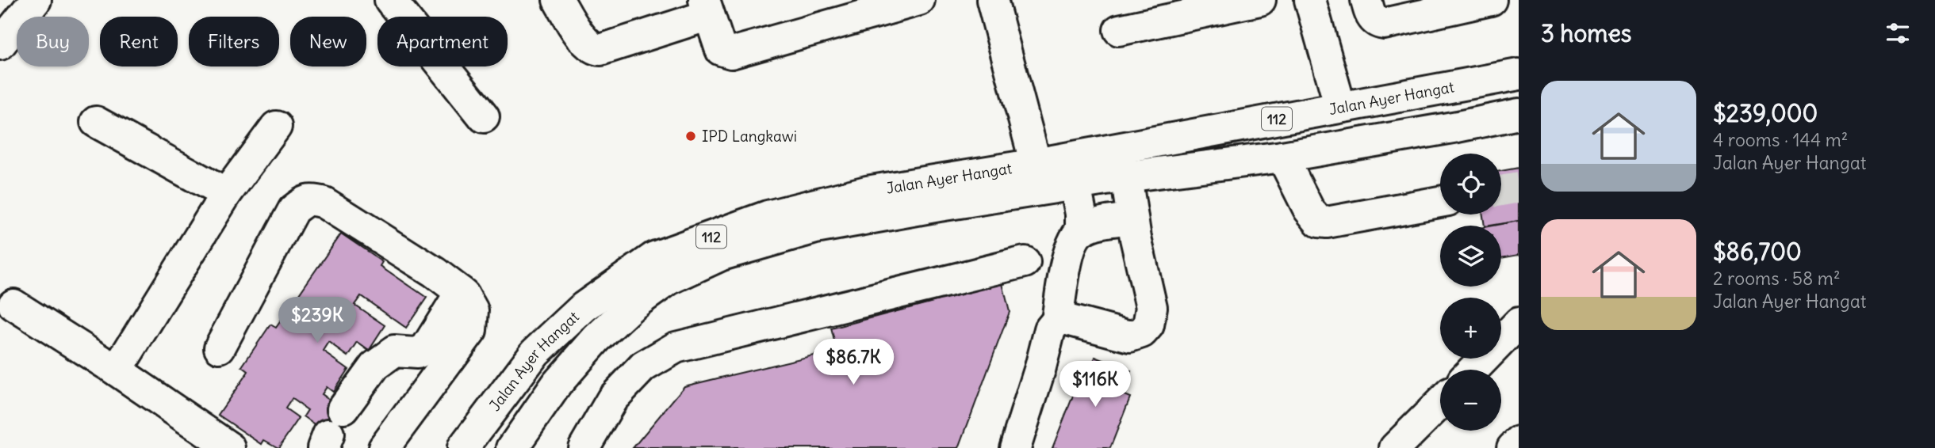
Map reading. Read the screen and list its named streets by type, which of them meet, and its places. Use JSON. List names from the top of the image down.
{
  "streets": {
    "main road": ["Jalan Ayer Hangat", "112"]
  },
  "places": ["IPD Langkawi"],
  "page": {
    "heading": "3 homes",
    "chip": [
      "Buy",
      "Rent",
      "Filters",
      "New",
      "Apartment"
    ],
    "list": [
      {
        "name": "$239,000",
        "note": "4 rooms · 144 m² · Jalan Ayer Hangat"
      },
      {
        "name": "$86,700",
        "note": "2 rooms · 58 m² · Jalan Ayer Hangat"
      }
    ],
    "map_buttons": ["+", "−"],
    "price": ["$239K", "$86.7K", "$116K"]
  }
}
